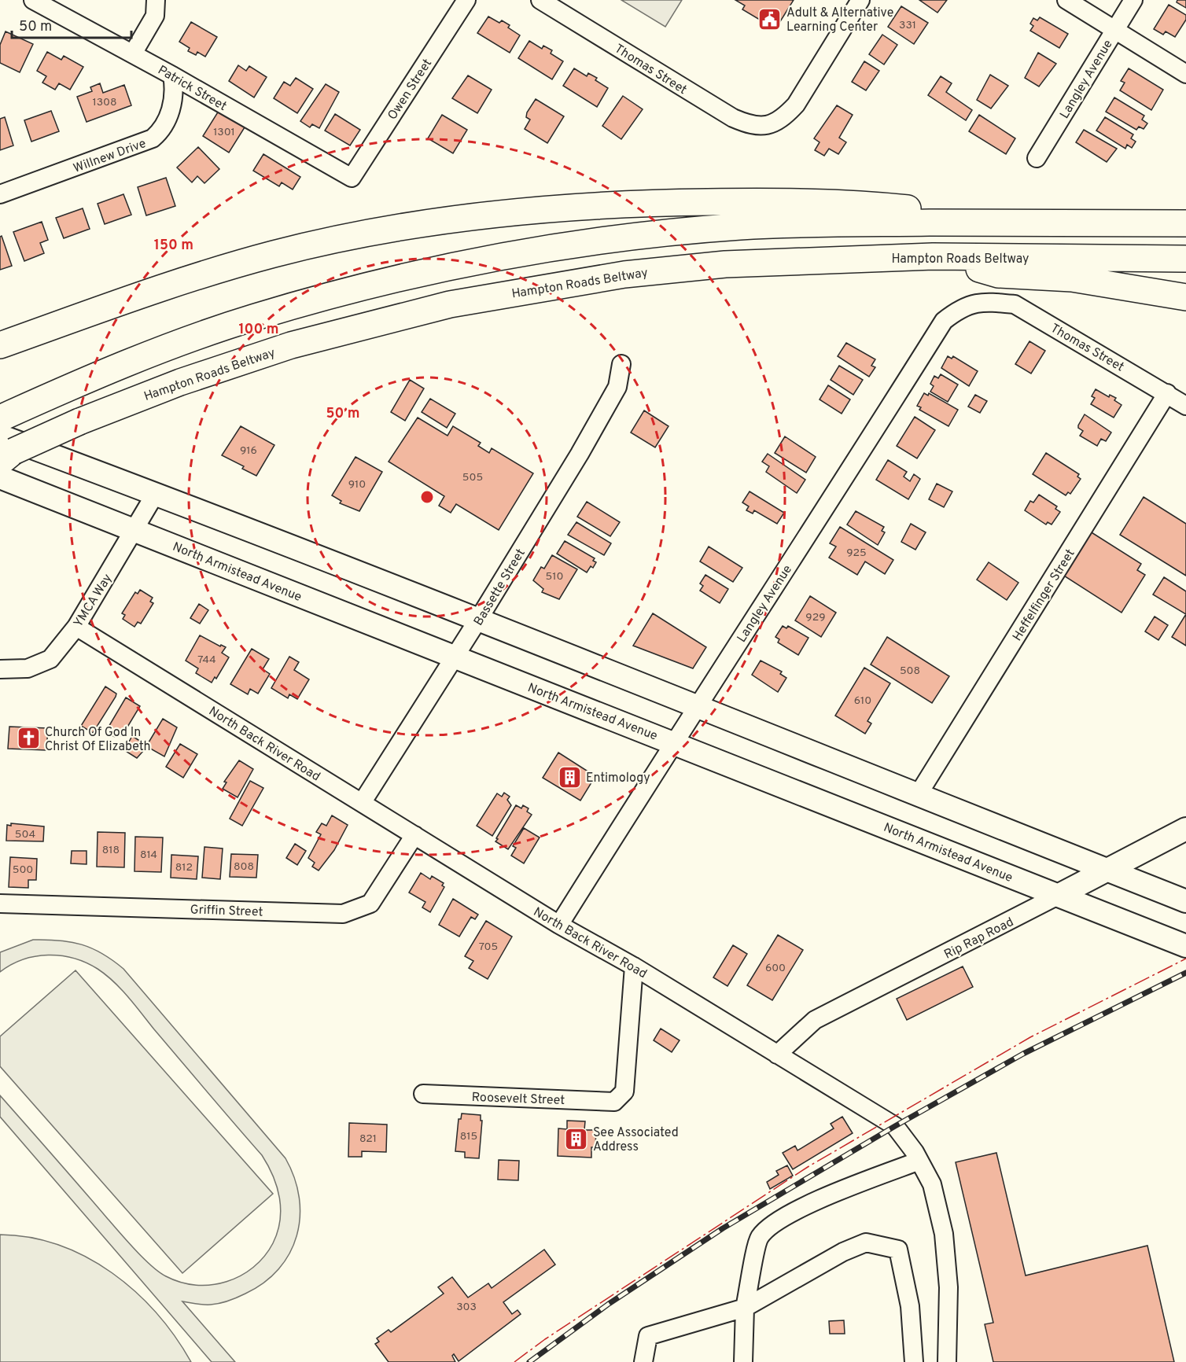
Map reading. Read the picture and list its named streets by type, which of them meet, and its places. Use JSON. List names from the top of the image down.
{
  "streets": {
    "highway": ["Hampton Roads Beltway"],
    "main road": ["North Armistead Avenue", "Rip Rap Road"],
    "street": [
      "Thomas Street",
      "Langley Avenue",
      "Patrick Street",
      "Owen Street",
      "Willnew Drive",
      "Bassette Street",
      "Heffelfinger Street",
      "YMCA Way",
      "North Back River Road",
      "Griffin Street",
      "Roosevelt Street"
    ]
  },
  "crossings": [
    ["Thomas Street", "Langley Avenue"],
    ["Thomas Street", "Heffelfinger Street"],
    ["Langley Avenue", "North Armistead Avenue"],
    ["Langley Avenue", "North Back River Road"],
    ["Patrick Street", "Owen Street"],
    ["Patrick Street", "Willnew Drive"],
    ["North Armistead Avenue", "Bassette Street"],
    ["North Armistead Avenue", "YMCA Way"],
    ["North Armistead Avenue", "Rip Rap Road"],
    ["Bassette Street", "North Back River Road"],
    ["YMCA Way", "North Back River Road"],
    ["North Back River Road", "Griffin Street"],
    ["North Back River Road", "Rip Rap Road"],
    ["North Back River Road", "Roosevelt Street"]
  ],
  "places": {
    "public building": ["Adult & Alternative Learning Center"],
    "church": ["Church Of God In Christ Of Elizabeth"],
    "building": ["Entimology", "See Associated Address"]
  },
  "house_numbers": [
    "331",
    "1308",
    "1301",
    "916",
    "505",
    "910",
    "925",
    "510",
    "929",
    "744",
    "508",
    "610",
    "504",
    "818",
    "814",
    "808",
    "812",
    "500",
    "705",
    "600",
    "815",
    "821",
    "303"
  ],
  "scale_bar": "50 m",
  "rings": ["150 m", "100 m", "50 m"]
}
